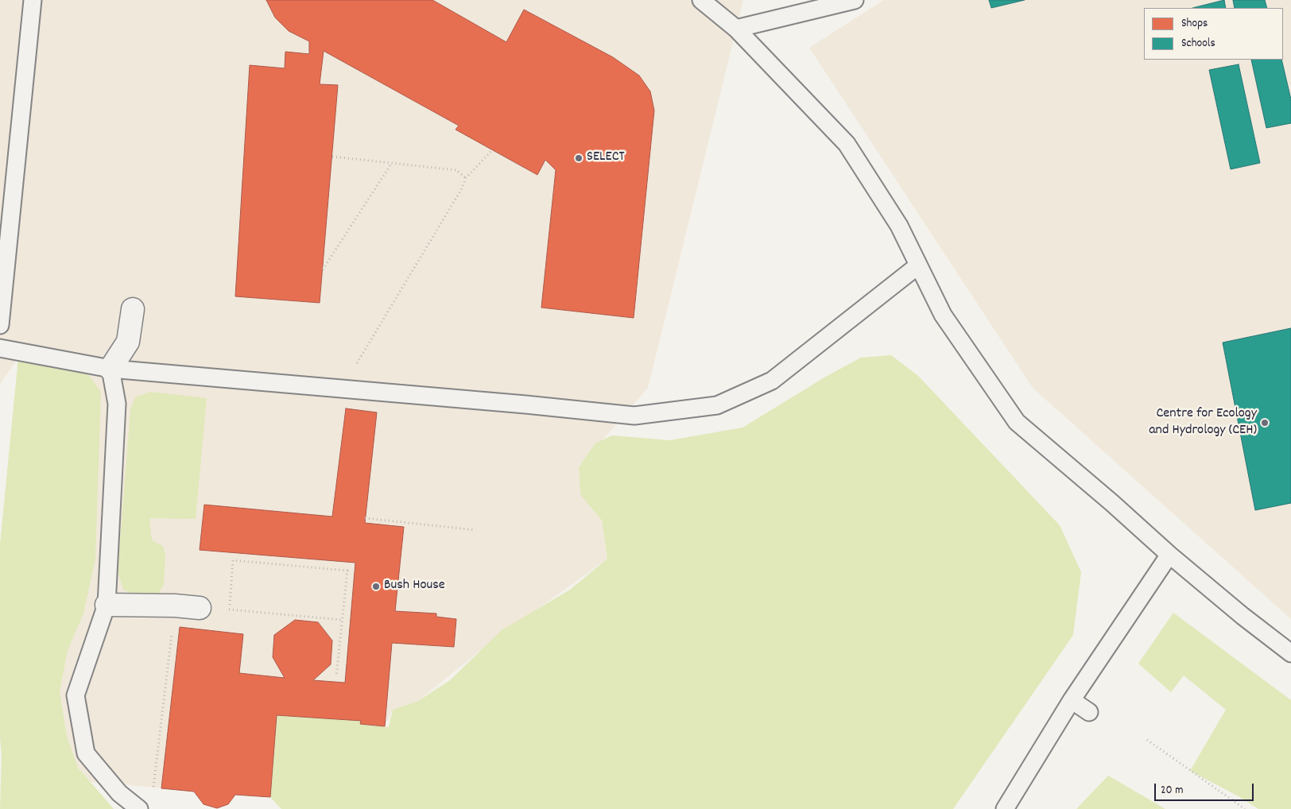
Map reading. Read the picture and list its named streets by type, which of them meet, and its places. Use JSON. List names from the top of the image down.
{
  "places": ["SELECT", "Centre for Ecology and Hydrology (CEH)", "Bush House"],
  "legend": ["Shops", "Schools"],
  "scale_bar": "20 m"
}
